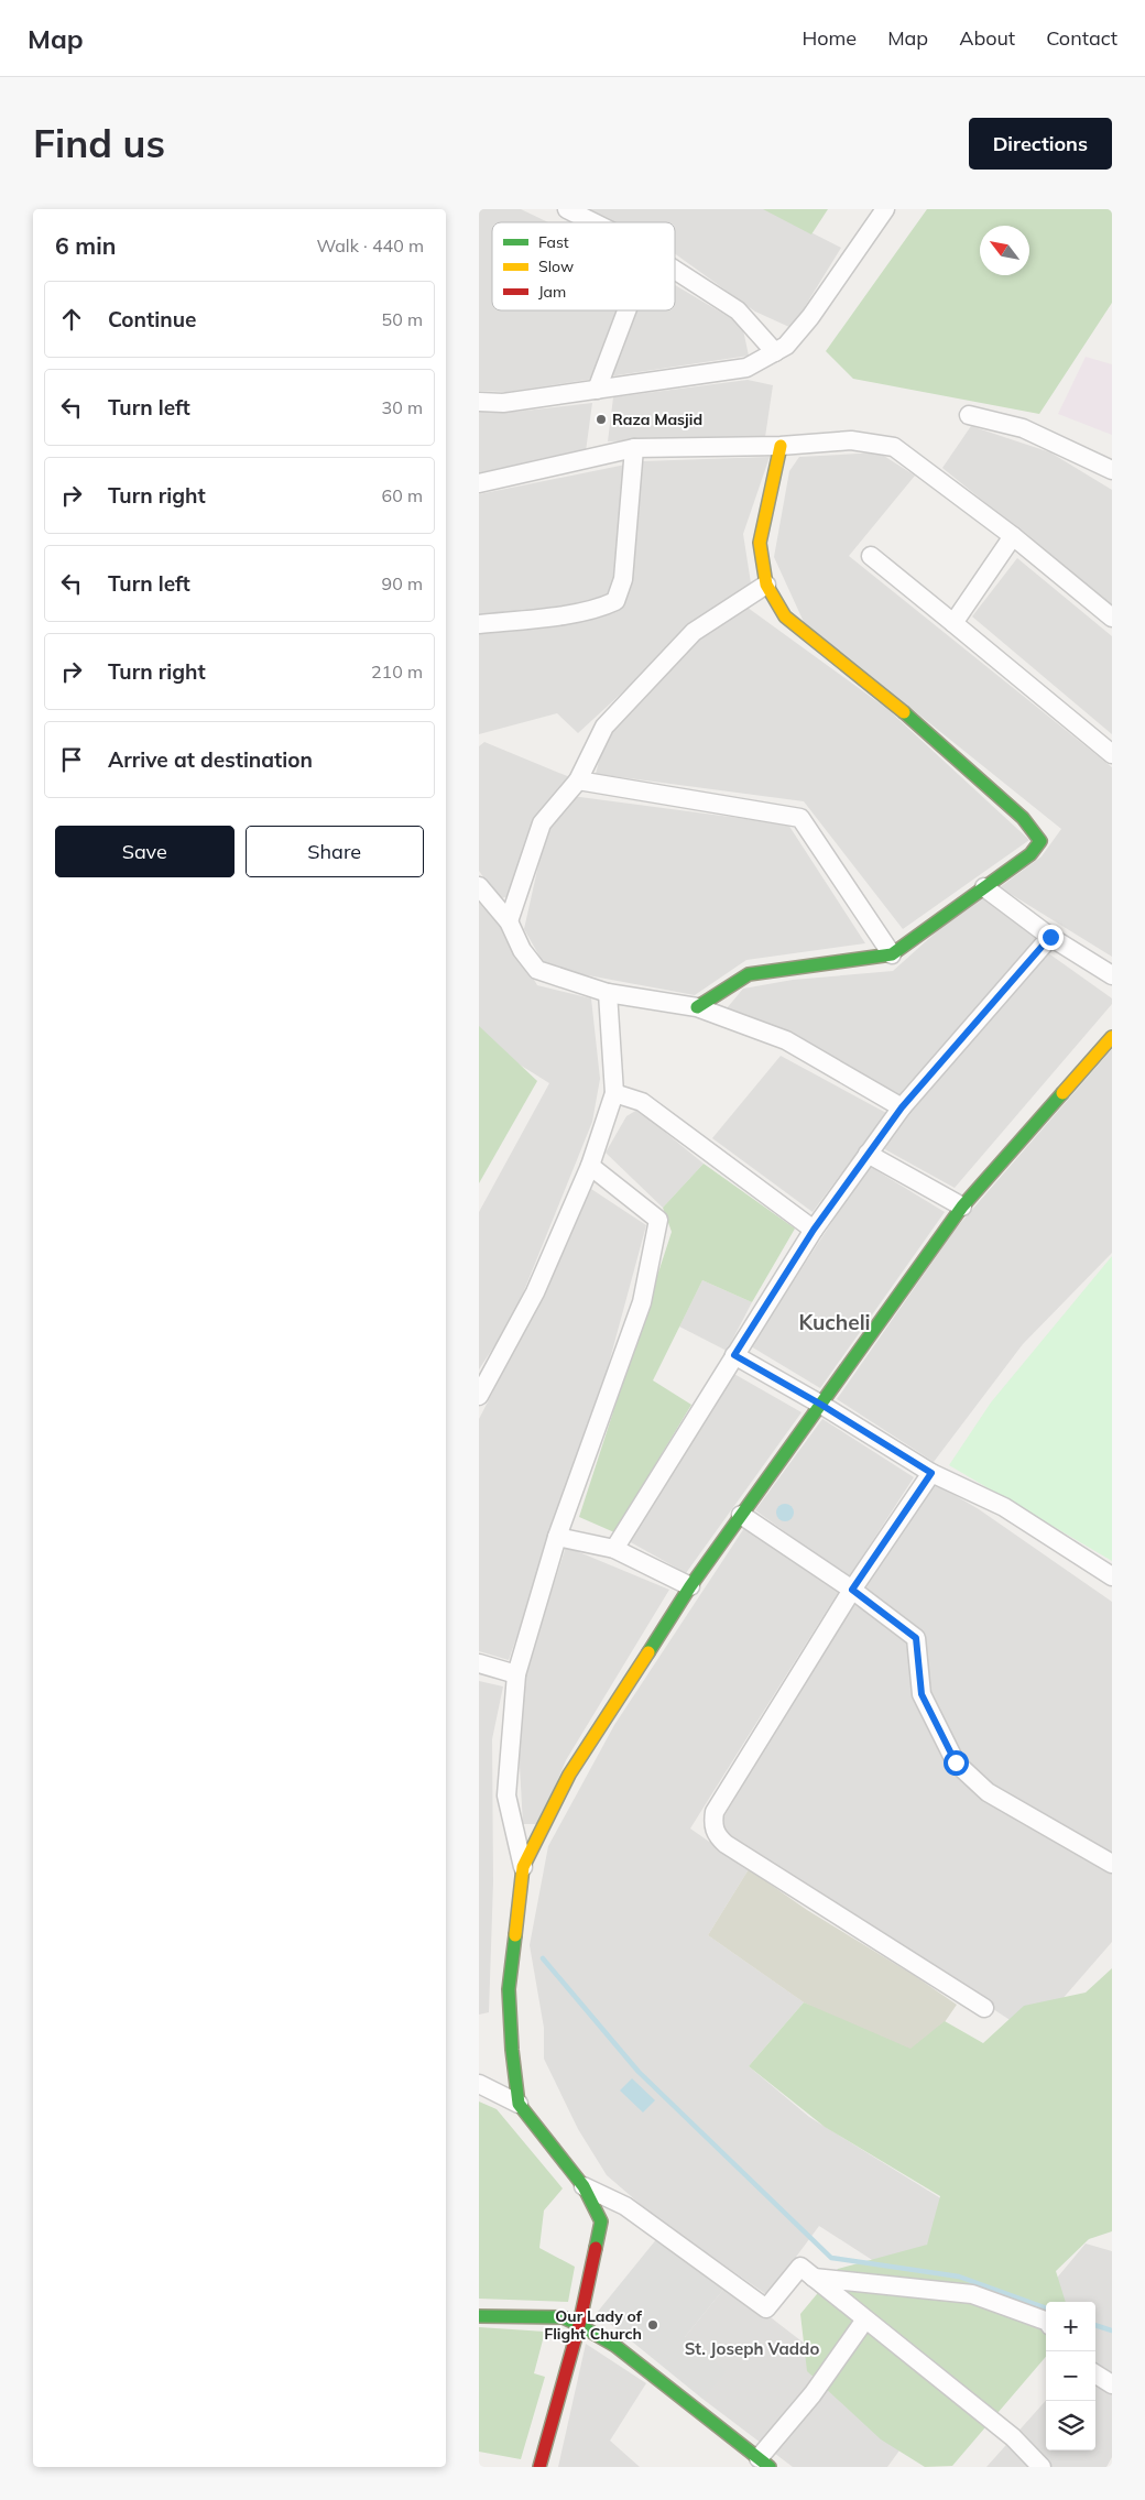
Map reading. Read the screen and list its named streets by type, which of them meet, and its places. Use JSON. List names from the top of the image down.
{
  "districts": ["Kucheli", "St. Joseph Vaddo"],
  "places": ["Raza Masjid", "Our Lady of Flight Church"],
  "legend": ["Fast", "Slow", "Jam"],
  "north": "top left",
  "page": {
    "header": "Map",
    "nav": [
      "Home",
      "Map",
      "About",
      "Contact"
    ],
    "buttons": [
      "Directions",
      ["Save", "Share"]
    ],
    "title": "Find us",
    "heading": ["6 min", "Walk · 440 m"],
    "list": [
      ["Continue", "50 m"],
      ["Turn left", "30 m"],
      ["Turn right", "60 m"],
      ["Turn left", "90 m"],
      ["Turn right", "210 m"],
      "Arrive at destination"
    ],
    "map_buttons": ["+", "−"]
  }
}
